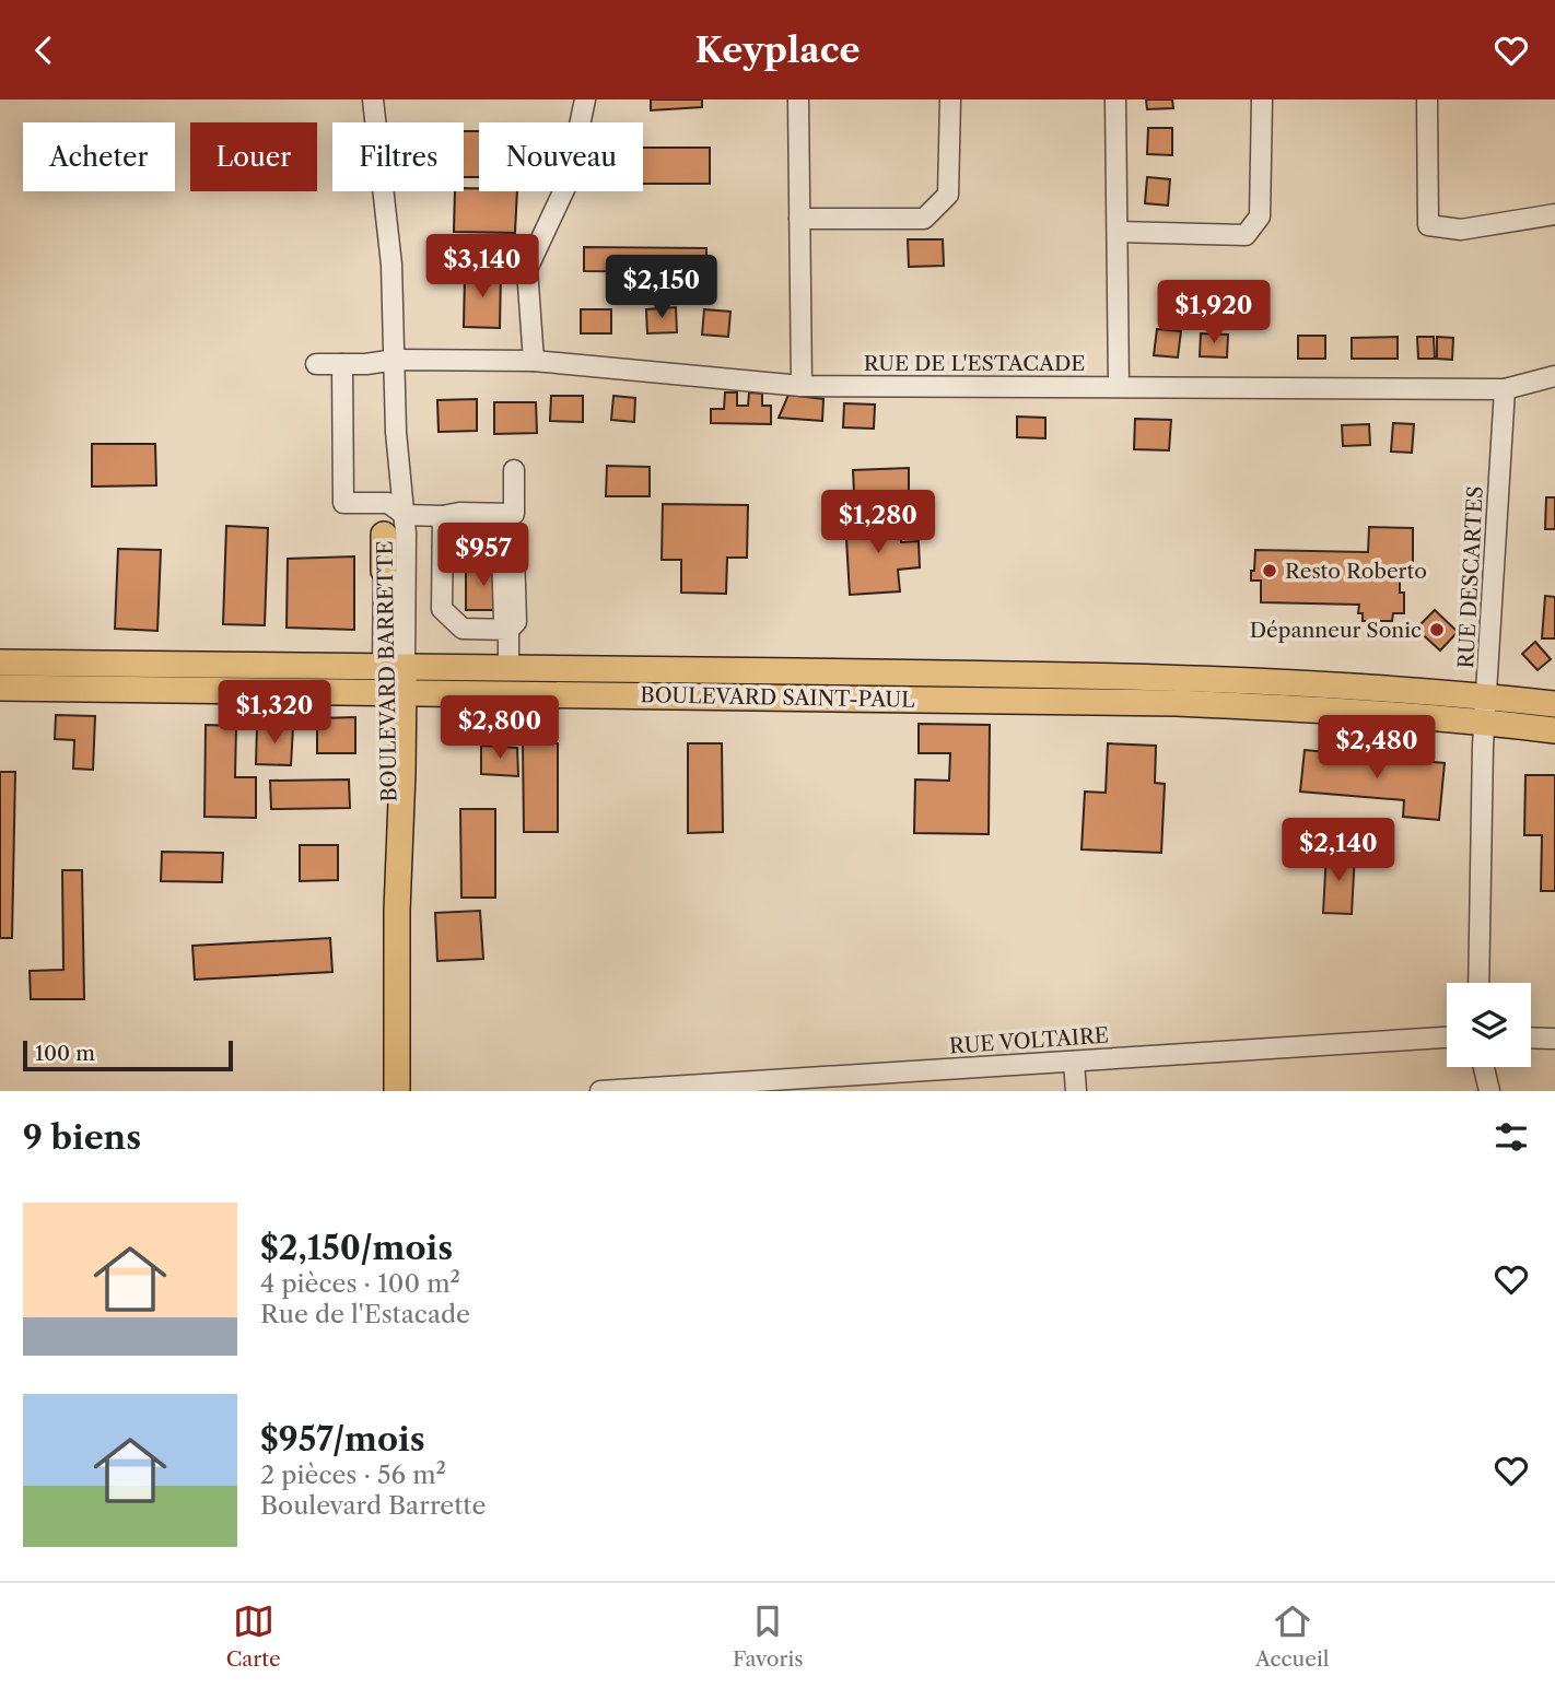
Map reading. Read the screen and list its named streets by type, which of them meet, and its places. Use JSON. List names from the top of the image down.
{
  "streets": {
    "main road": ["BOULEVARD BARRETTE", "BOULEVARD SAINT-PAUL"],
    "street": ["RUE DE L'ESTACADE", "RUE DESCARTES", "RUE VOLTAIRE"]
  },
  "crossings": [
    ["RUE DE L'ESTACADE", "RUE DESCARTES"],
    ["RUE DE L'ESTACADE", "BOULEVARD BARRETTE"],
    ["RUE DESCARTES", "BOULEVARD SAINT-PAUL"],
    ["BOULEVARD BARRETTE", "BOULEVARD SAINT-PAUL"]
  ],
  "places": ["Resto Roberto", "Dépanneur Sonic"],
  "scale_bar": "100 m",
  "page": {
    "header": "Keyplace",
    "chip": [
      "Acheter",
      "Louer",
      "Filtres",
      "Nouveau"
    ],
    "price": [
      "$3,140",
      "$2,150",
      "$1,920",
      "$1,280",
      "$957",
      "$1,320",
      "$2,800",
      "$2,480",
      "$2,140"
    ],
    "scale": "100 m",
    "heading": "9 biens",
    "list": [
      {
        "name": "$2,150/mois",
        "note": "4 pièces · 100 m² · Rue de l'Estacade"
      },
      {
        "name": "$957/mois",
        "note": "2 pièces · 56 m² · Boulevard Barrette"
      }
    ],
    "tabs": ["Carte", "Favoris", "Accueil"]
  }
}
